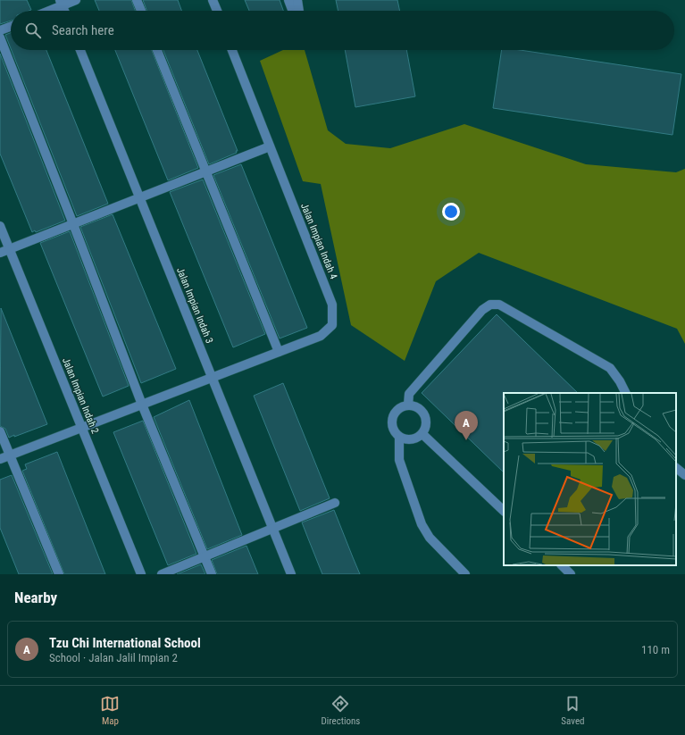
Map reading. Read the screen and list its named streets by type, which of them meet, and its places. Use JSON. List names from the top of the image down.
{
  "streets": {
    "street": ["Jalan Impian Indah 4", "Jalan Impian Indah 3", "Jalan Impian Indah 2"]
  },
  "crossings": [
    ["Jalan Impian Indah 4", "Jalan Impian Indah 3"],
    ["Jalan Impian Indah 4", "Jalan Impian Indah 2"]
  ],
  "page": {
    "search": "Search here",
    "pins": "A",
    "heading": "Nearby",
    "list": [
      {
        "mark": "A",
        "name": "Tzu Chi International School",
        "note": "School · Jalan Jalil Impian 2",
        "value": "110 m"
      }
    ],
    "nav": ["Map", "Directions", "Saved"]
  }
}
